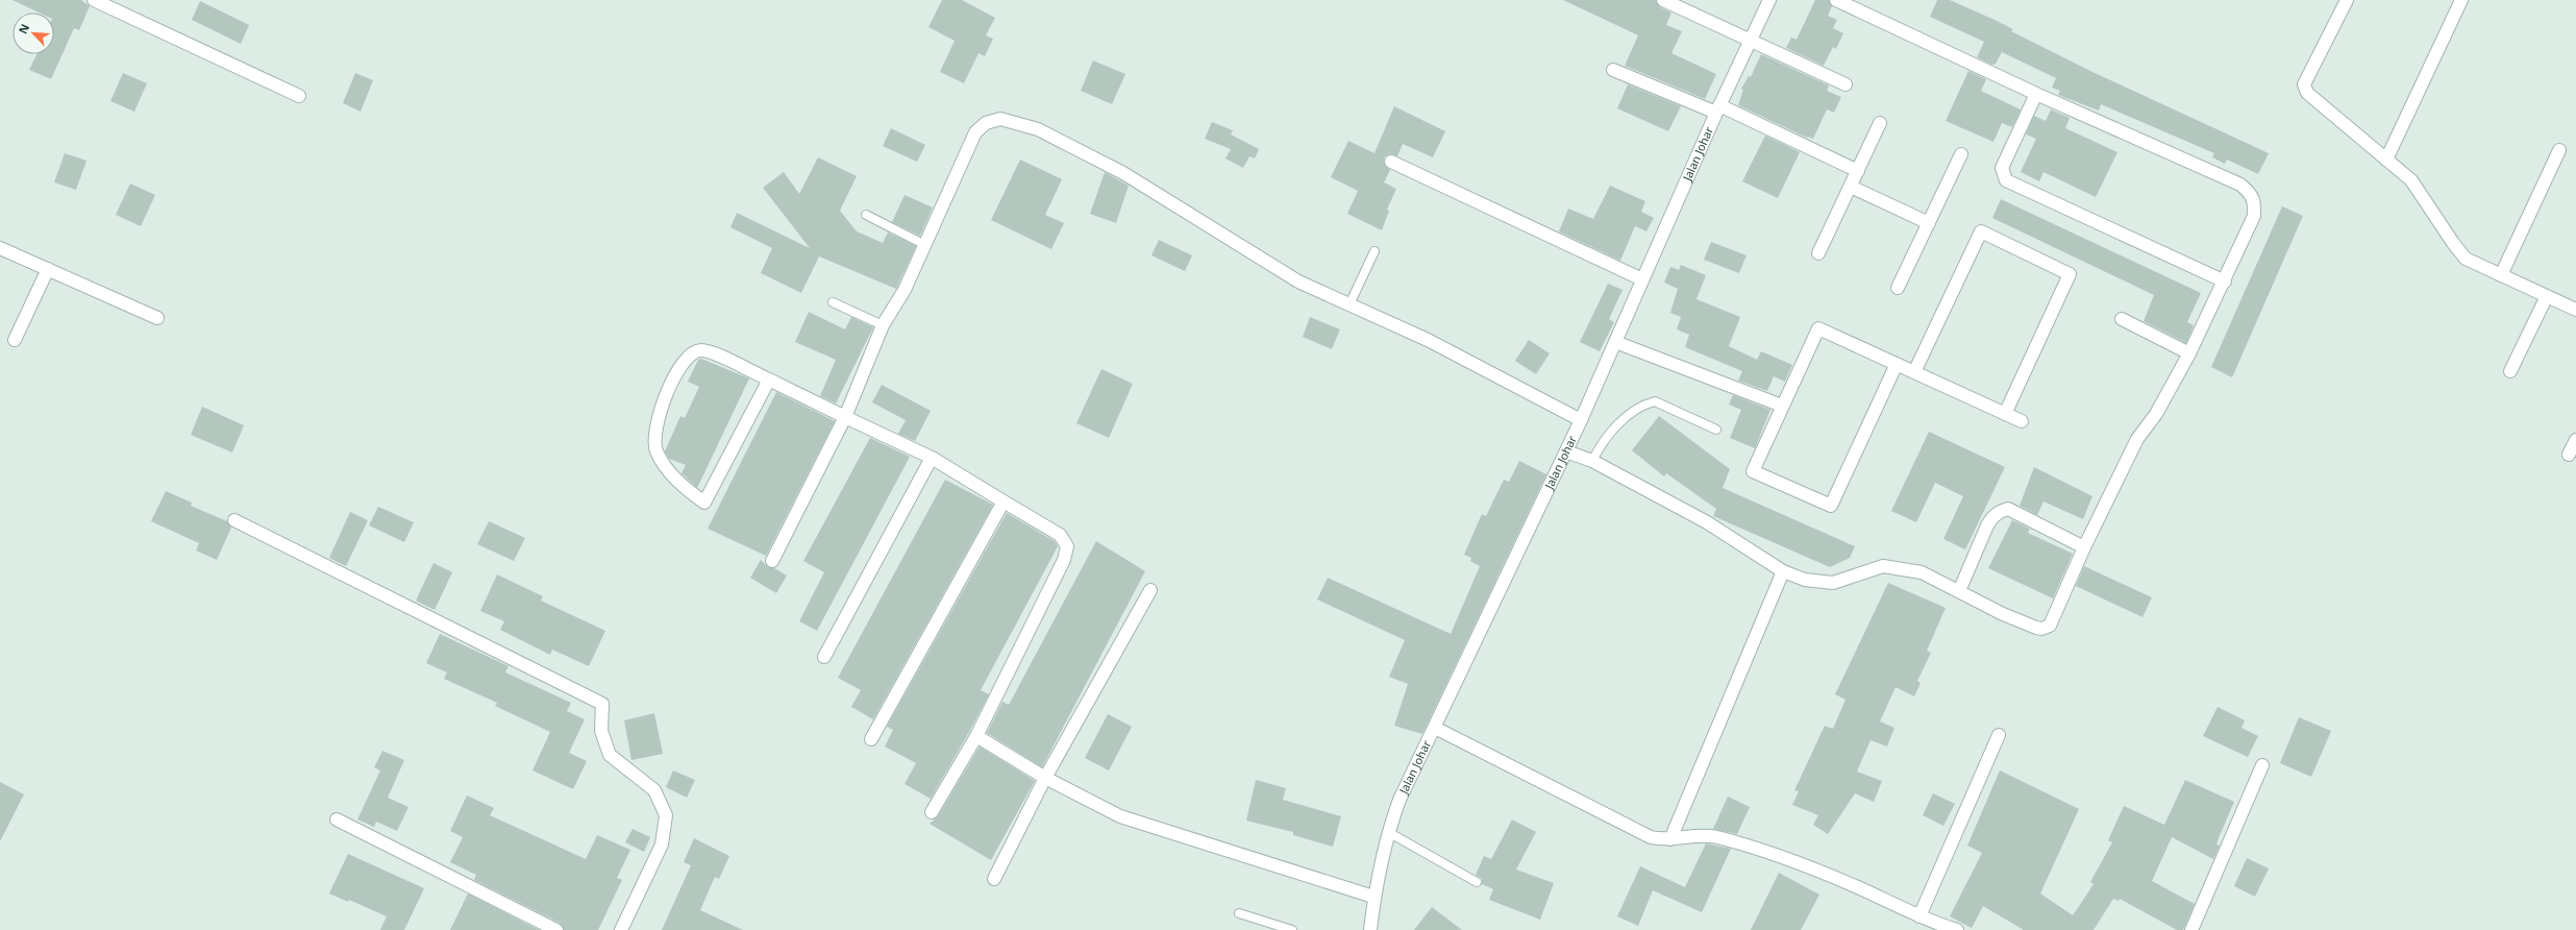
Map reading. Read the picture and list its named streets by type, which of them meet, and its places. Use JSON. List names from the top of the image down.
{
  "streets": {
    "street": ["Jalan Johar"]
  },
  "north": "top left"
}
